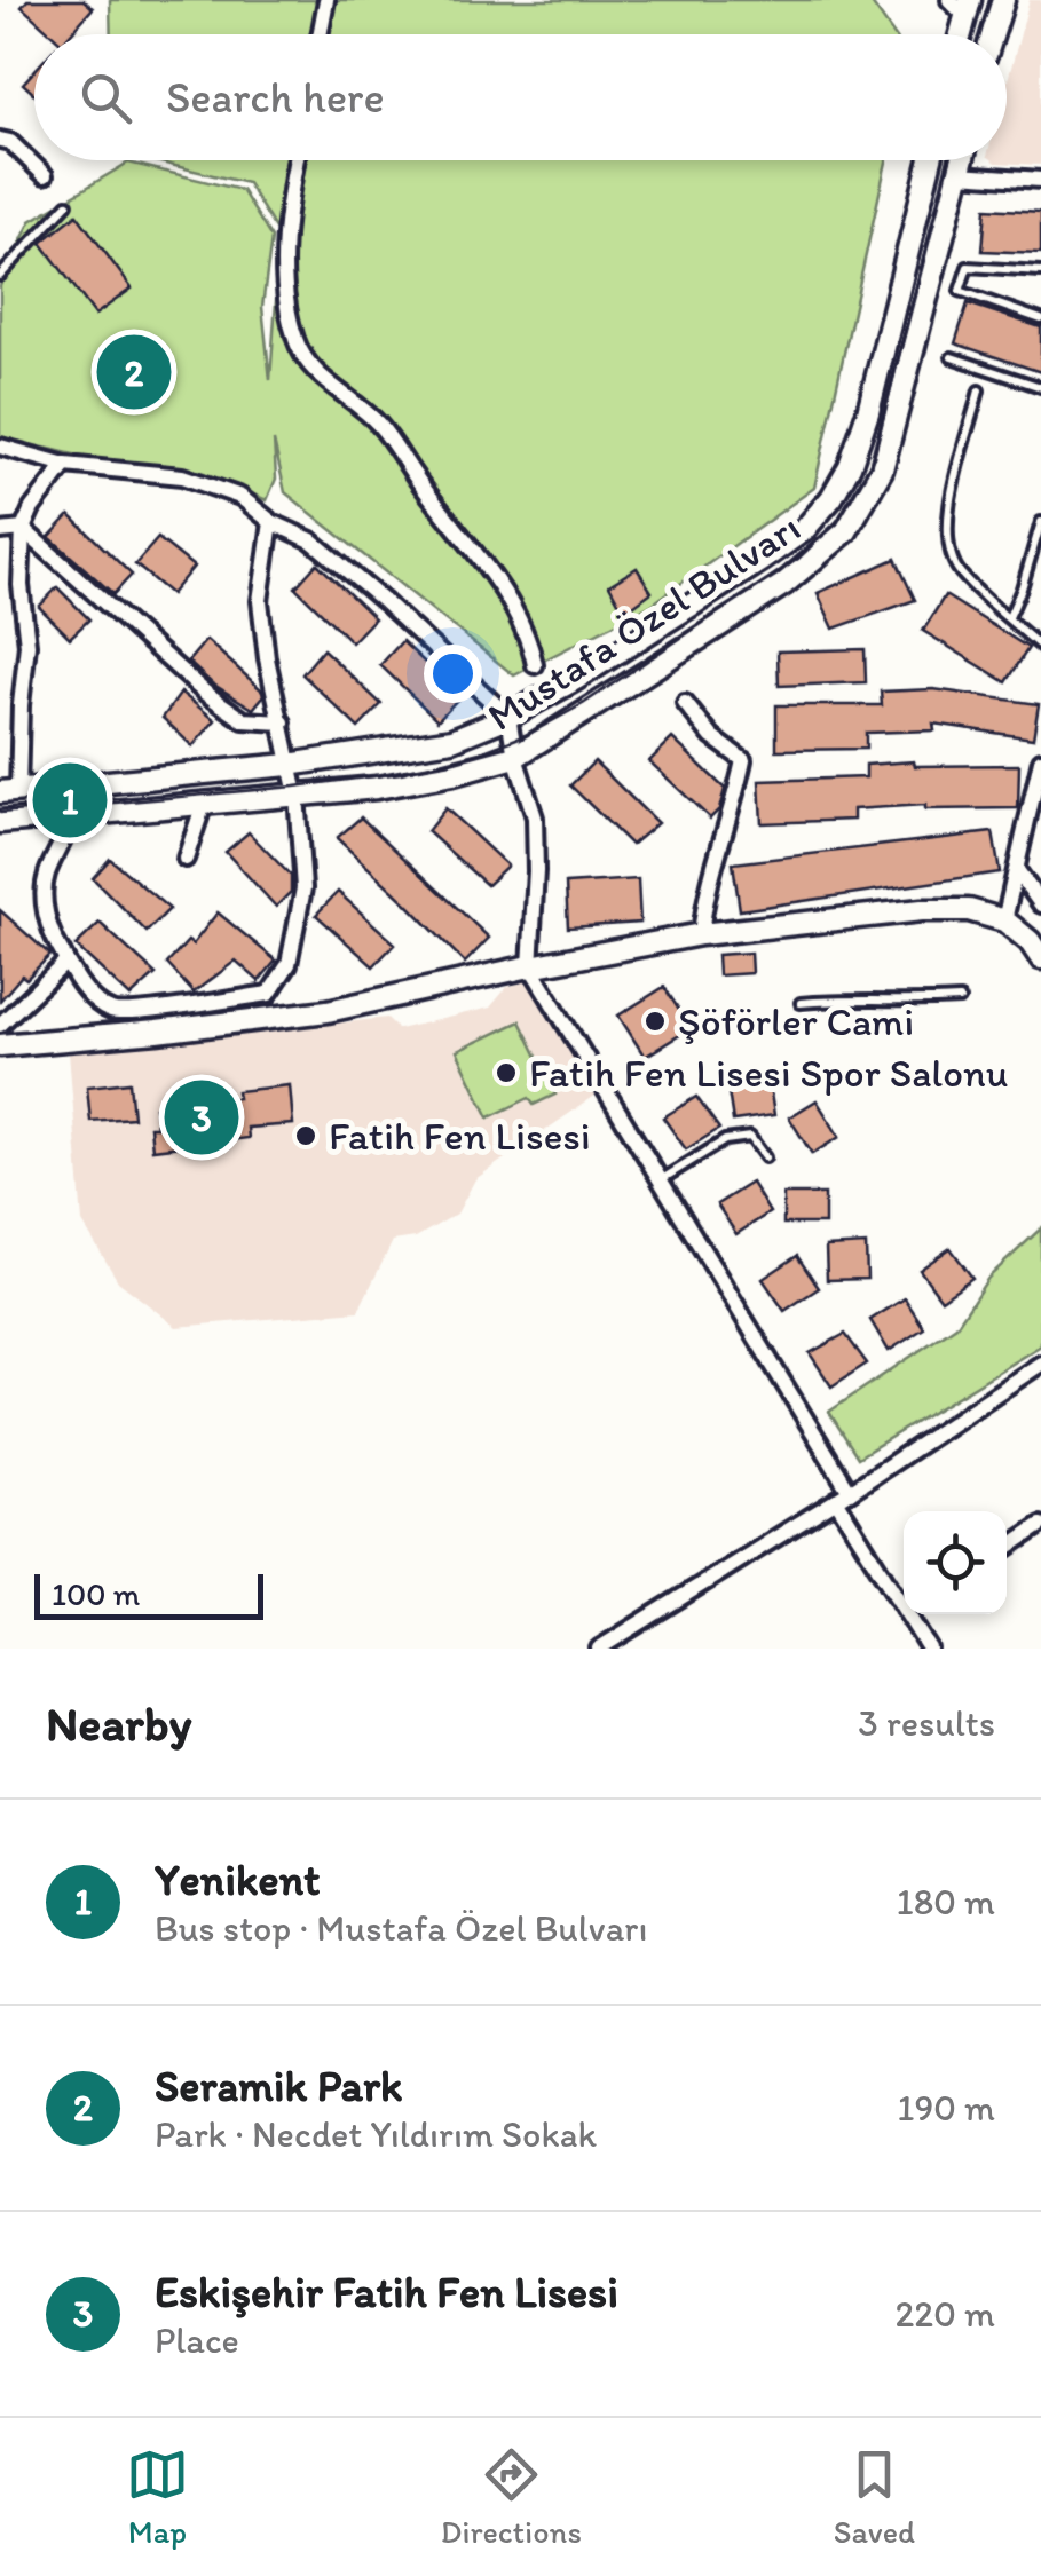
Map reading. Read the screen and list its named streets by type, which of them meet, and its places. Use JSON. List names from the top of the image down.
{
  "streets": {
    "main road": ["Mustafa Özel Bulvarı"]
  },
  "places": ["Şöförler Cami", "Fatih Fen Lisesi Spor Salonu", "Fatih Fen Lisesi"],
  "scale_bar": "100 m",
  "page": {
    "search": "Search here",
    "pins": ["2", "1", "3"],
    "scale": "100 m",
    "heading": ["Nearby", "3 results"],
    "list": [
      {
        "mark": "1",
        "name": "Yenikent",
        "note": "Bus stop · Mustafa Özel Bulvarı",
        "value": "180 m"
      },
      {
        "mark": "2",
        "name": "Seramik Park",
        "note": "Park · Necdet Yıldırım Sokak",
        "value": "190 m"
      },
      {
        "mark": "3",
        "name": "Eskişehir Fatih Fen Lisesi",
        "note": "Place",
        "value": "220 m"
      }
    ],
    "nav": ["Map", "Directions", "Saved"]
  }
}
